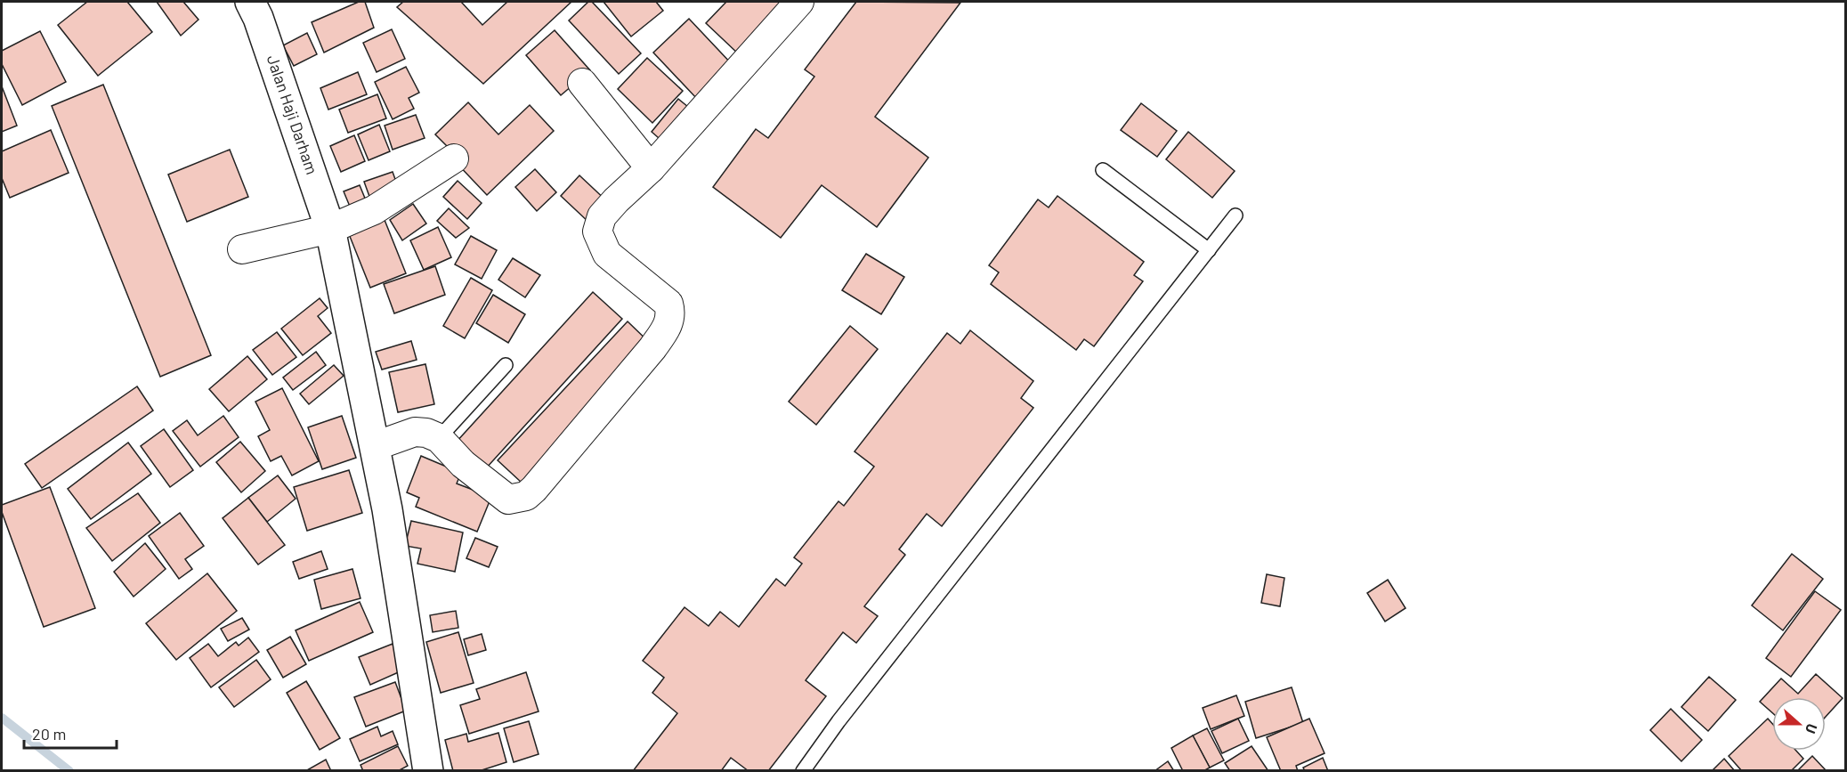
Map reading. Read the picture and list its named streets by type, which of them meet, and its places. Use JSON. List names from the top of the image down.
{
  "streets": {
    "street": ["Jalan Haji Darham"]
  },
  "scale_bar": "20 m",
  "north": "right"
}
